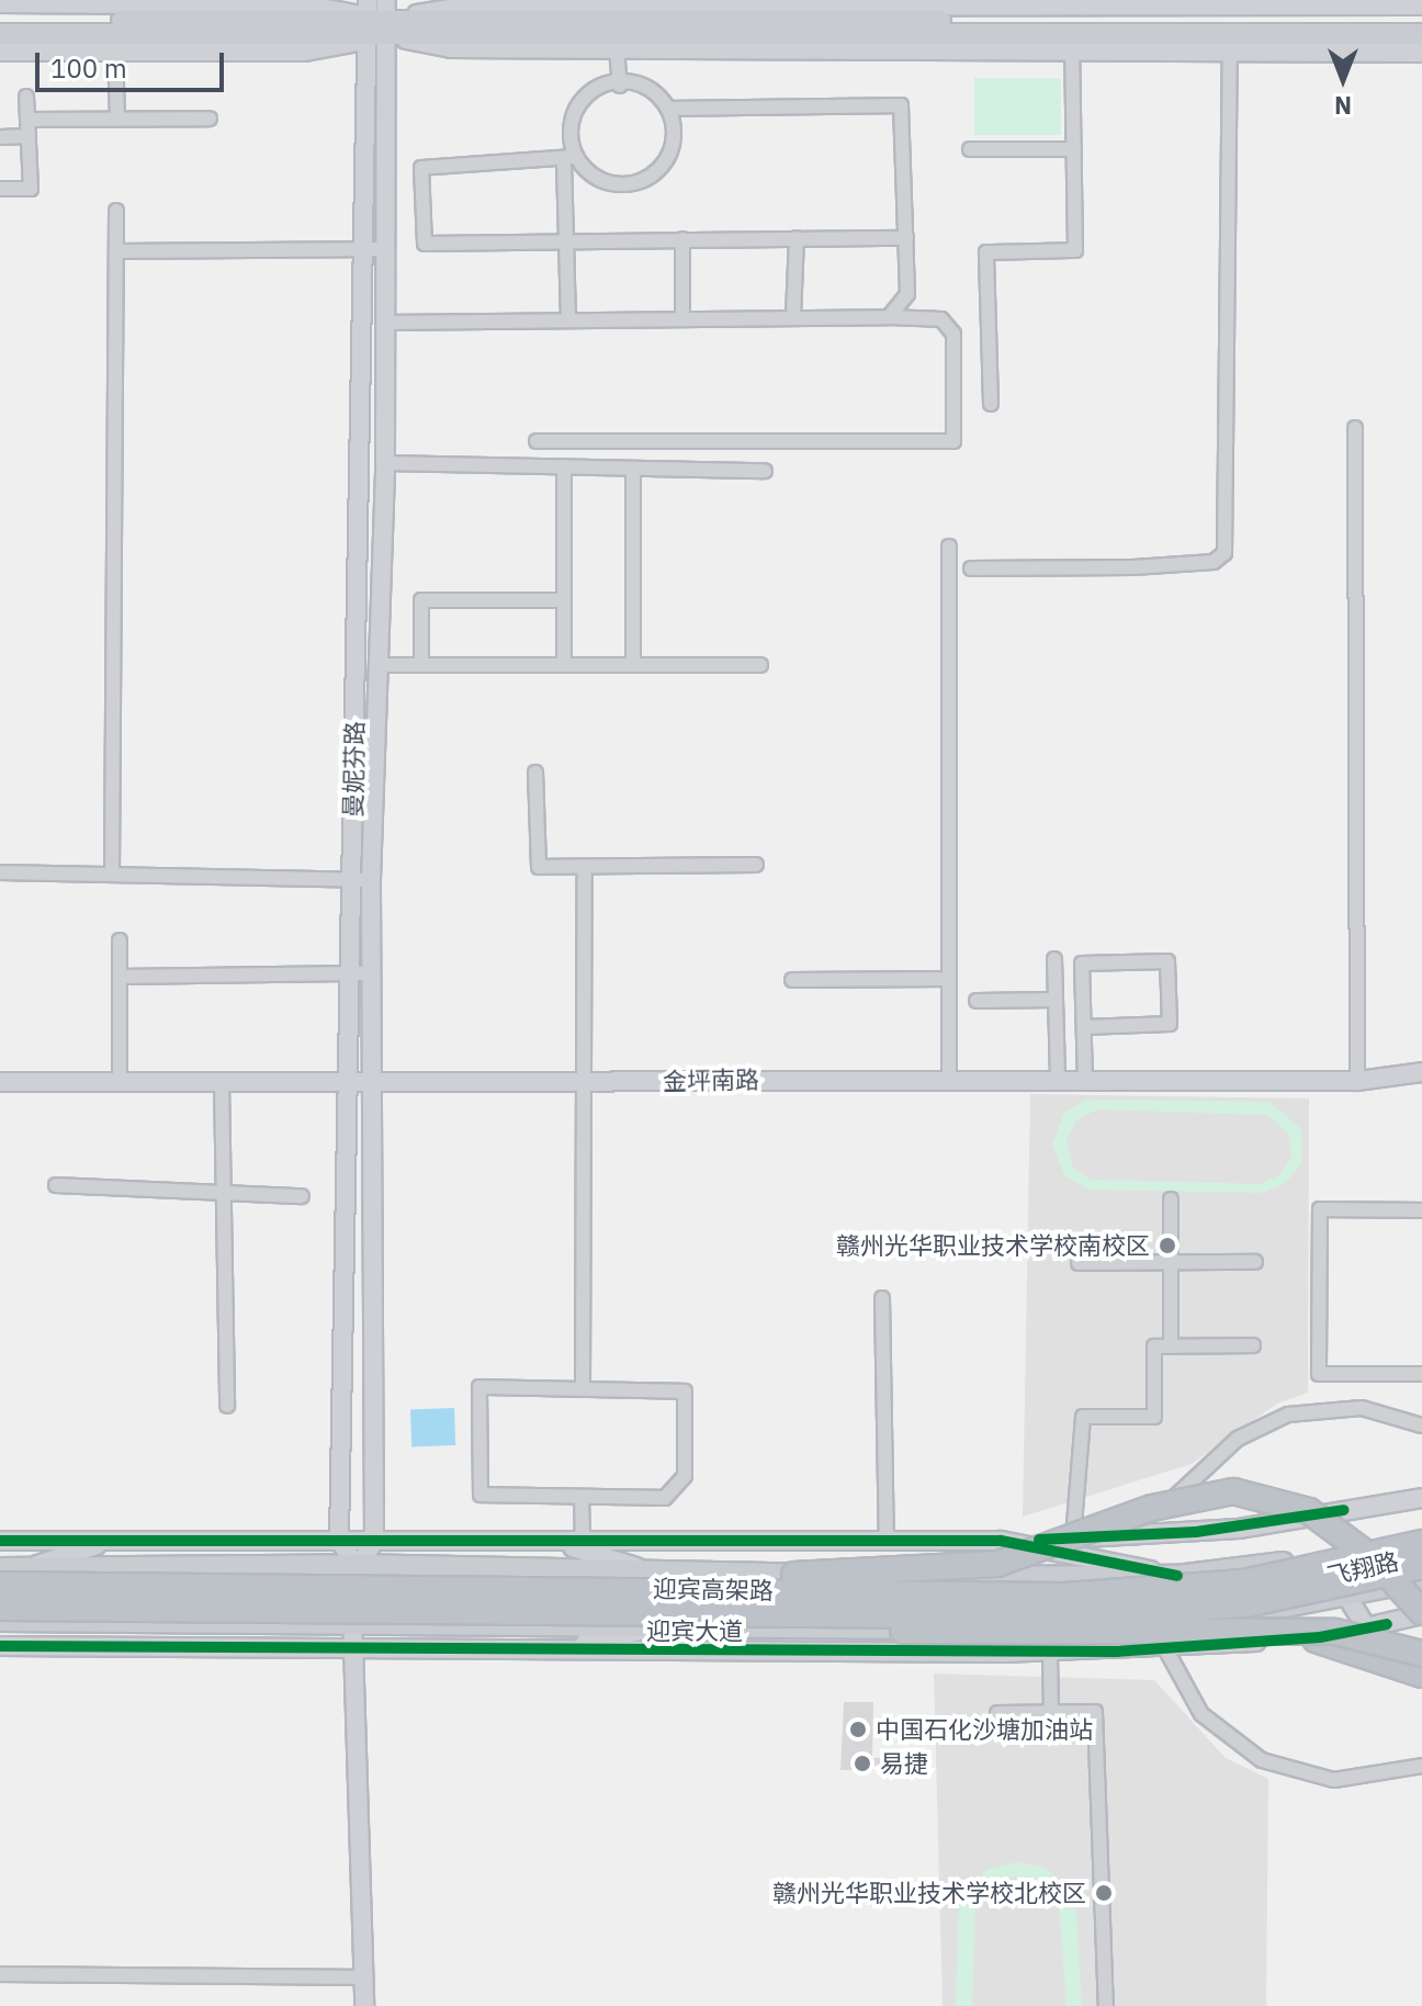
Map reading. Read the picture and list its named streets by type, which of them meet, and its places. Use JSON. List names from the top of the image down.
{
  "streets": {
    "highway": ["迎宾高架路"],
    "main road": ["飞翔路", "迎宾大道"],
    "street": ["曼妮芬路", "金坪南路"]
  },
  "crossings": [
    ["曼妮芬路", "金坪南路"],
    ["飞翔路", "迎宾高架路"],
    ["飞翔路", "迎宾大道"]
  ],
  "places": [
    "赣州光华职业技术学校南校区",
    "中国石化沙塘加油站",
    "易捷",
    "赣州光华职业技术学校北校区"
  ],
  "scale_bar": "100 m",
  "north": "bottom"
}
